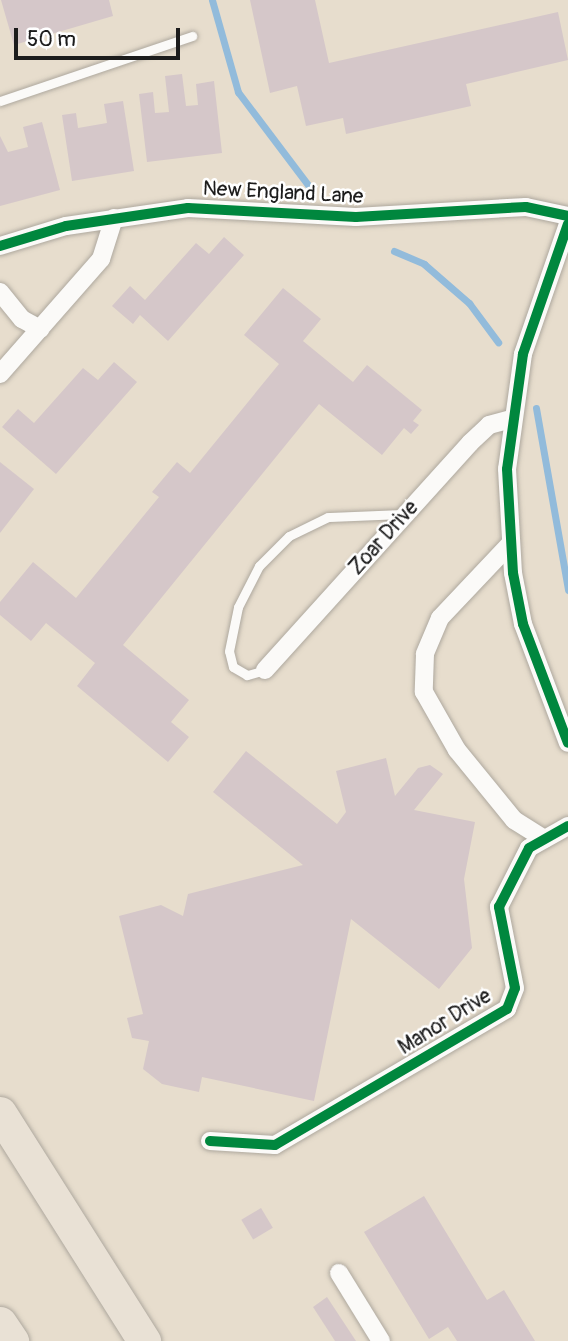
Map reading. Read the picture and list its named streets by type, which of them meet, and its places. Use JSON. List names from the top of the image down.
{
  "streets": {
    "street": ["New England Lane", "Zoar Drive", "Manor Drive"]
  },
  "scale_bar": "50 m"
}
